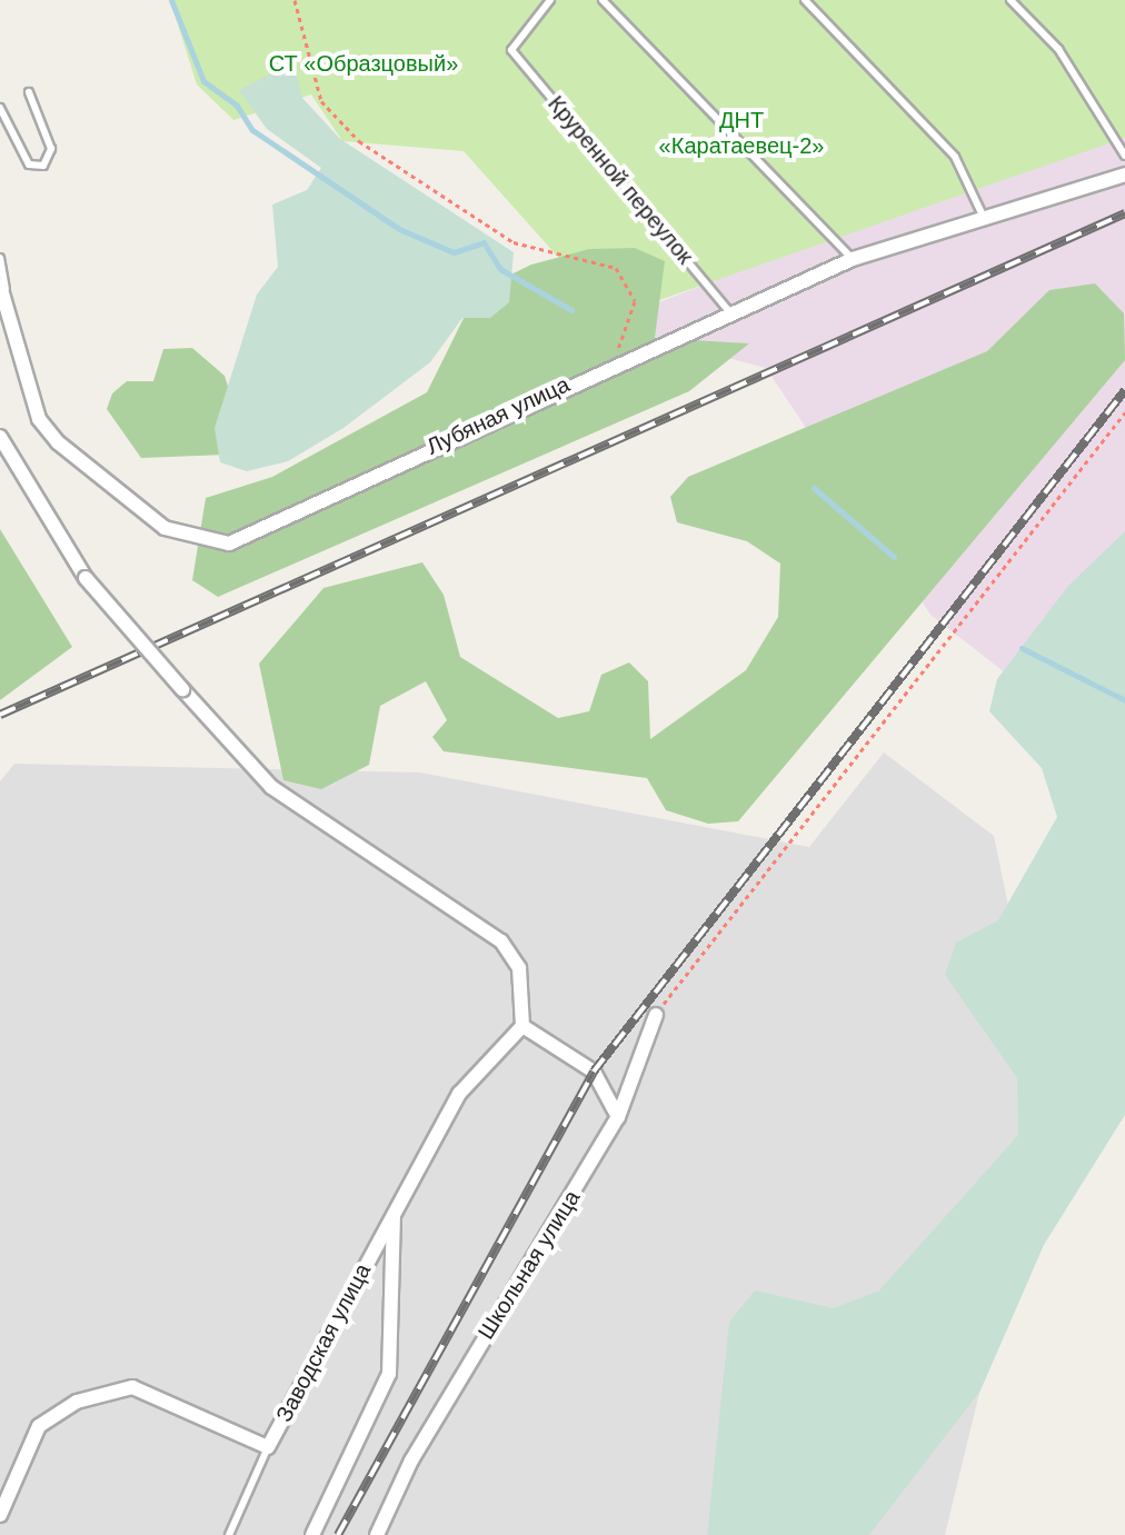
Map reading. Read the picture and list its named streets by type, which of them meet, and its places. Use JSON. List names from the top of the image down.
{
  "streets": {
    "street": ["Лубяная улица", "Школьная улица", "Заводская улица"],
    "lane": ["Круренной переулок"]
  },
  "crossings": [
    ["Круренной переулок", "Лубяная улица"]
  ],
  "parks": ["СТ «Образцовый»", "ДНТ «Каратаевец-2»"]
}
